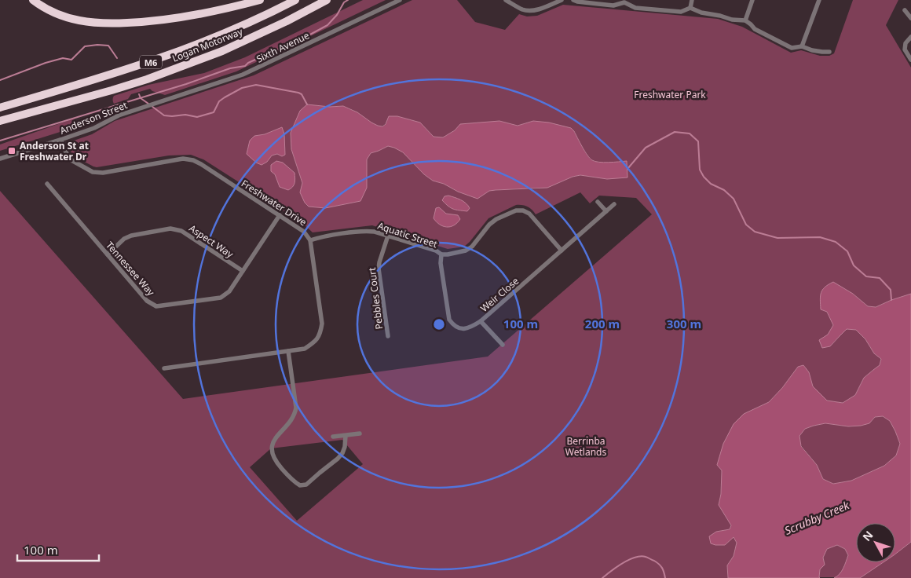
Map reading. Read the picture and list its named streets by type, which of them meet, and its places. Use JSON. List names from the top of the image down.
{
  "streets": {
    "highway": ["Logan Motorway", "M6"],
    "street": [
      "Sixth Avenue",
      "Anderson Street",
      "Freshwater Drive",
      "Aquatic Street",
      "Aspect Way",
      "Tennessee Way",
      "Weir Close",
      "Pebbles Court"
    ]
  },
  "crossings": [
    ["Sixth Avenue", "Anderson Street"],
    ["Anderson Street", "Freshwater Drive"],
    ["Freshwater Drive", "Aquatic Street"],
    ["Freshwater Drive", "Tennessee Way"],
    ["Aquatic Street", "Weir Close"],
    ["Aquatic Street", "Pebbles Court"],
    ["Aspect Way", "Tennessee Way"]
  ],
  "water": ["Scrubby Creek"],
  "parks": ["Freshwater Park", "Berrinba Wetlands"],
  "places": {
    "transit": ["Anderson St at Freshwater Dr"]
  },
  "scale_bar": "100 m",
  "north": "top left",
  "rings": ["100 m", "200 m", "300 m"]
}
